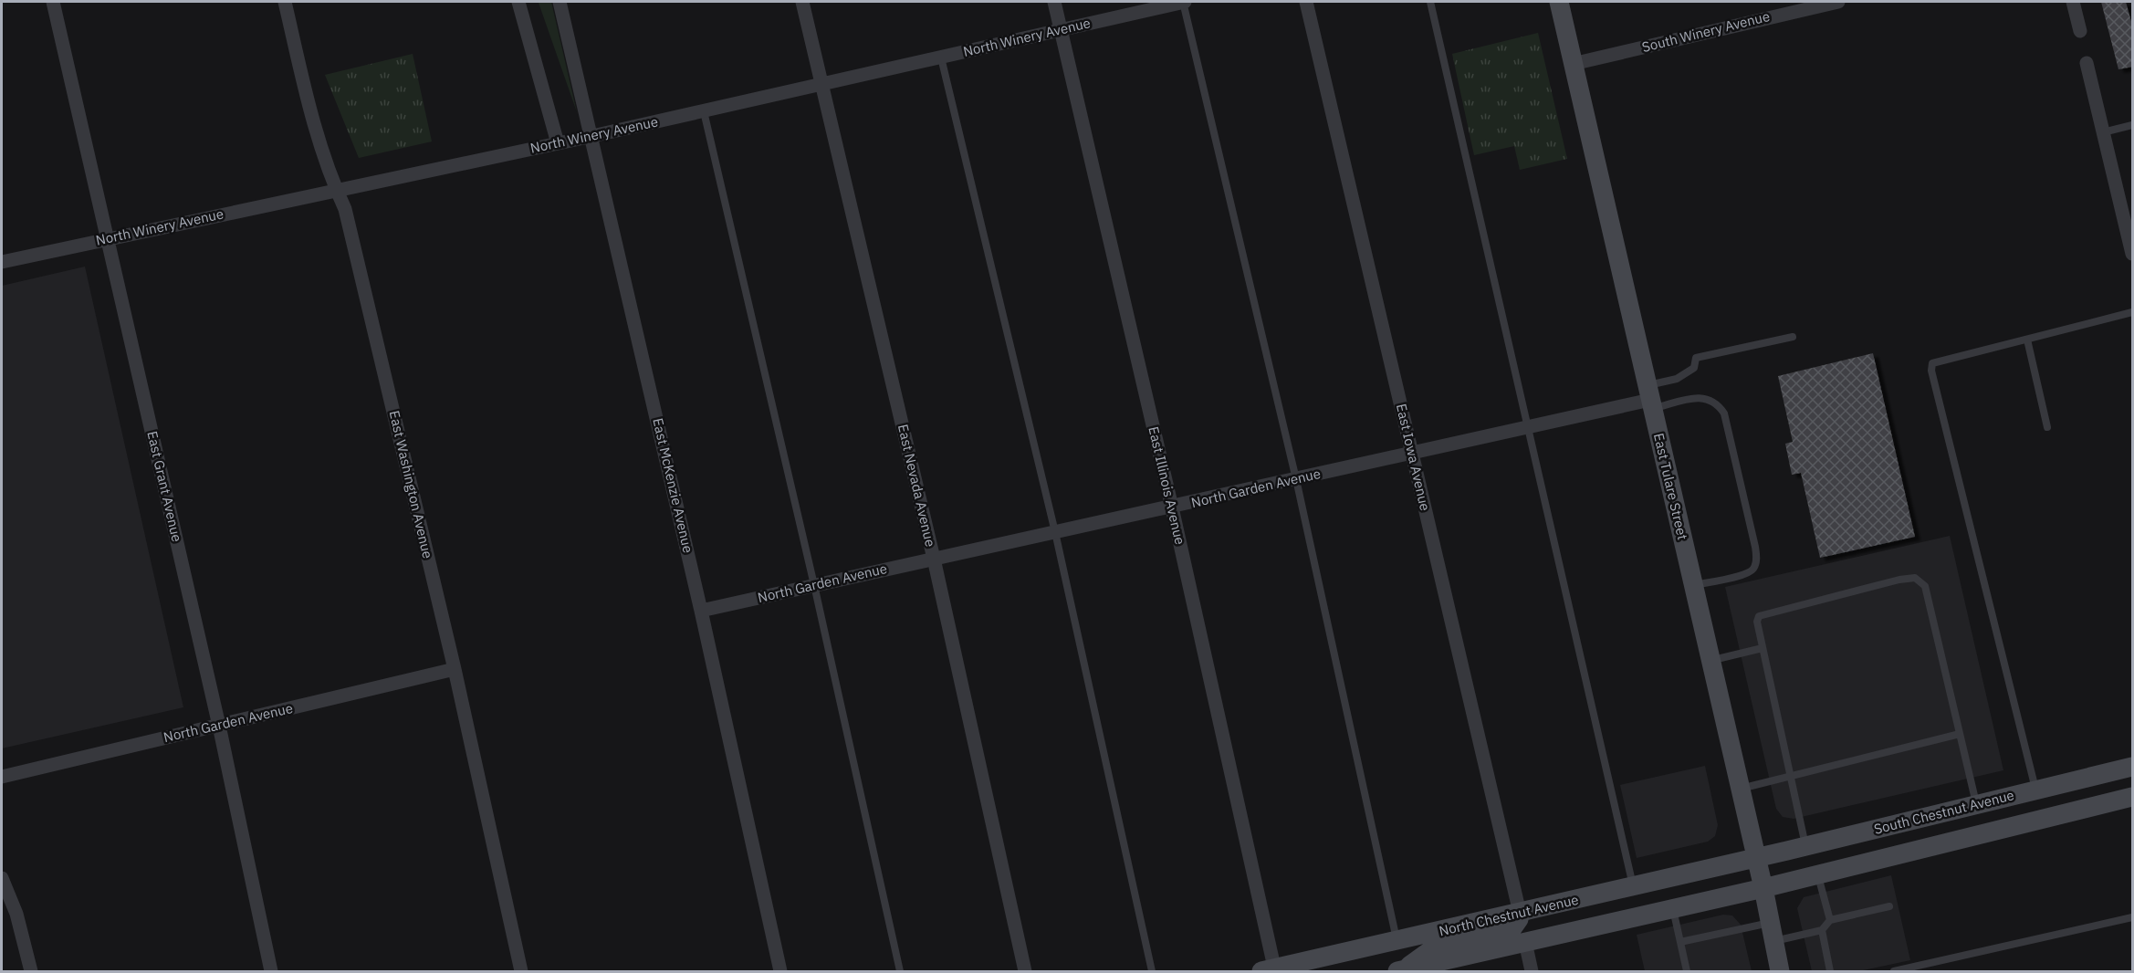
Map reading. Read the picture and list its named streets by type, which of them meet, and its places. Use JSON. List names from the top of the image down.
{
  "streets": {
    "main road": ["East Tulare Street", "South Chestnut Avenue", "North Chestnut Avenue"],
    "street": [
      "South Winery Avenue",
      "North Winery Avenue",
      "East Iowa Avenue",
      "East Washington Avenue",
      "East McKenzie Avenue",
      "East Nevada Avenue",
      "East Illinois Avenue",
      "East Grant Avenue",
      "North Garden Avenue"
    ]
  },
  "crossings": [
    ["South Winery Avenue", "East Tulare Street"],
    ["North Winery Avenue", "East Washington Avenue"],
    ["North Winery Avenue", "East McKenzie Avenue"],
    ["North Winery Avenue", "East Nevada Avenue"],
    ["North Winery Avenue", "East Illinois Avenue"],
    ["North Winery Avenue", "East Grant Avenue"],
    ["East Iowa Avenue", "North Garden Avenue"],
    ["East Iowa Avenue", "North Chestnut Avenue"],
    ["East Washington Avenue", "North Garden Avenue"],
    ["East McKenzie Avenue", "North Garden Avenue"],
    ["East Nevada Avenue", "North Garden Avenue"],
    ["East Illinois Avenue", "North Garden Avenue"],
    ["East Illinois Avenue", "North Chestnut Avenue"],
    ["East Grant Avenue", "North Garden Avenue"],
    ["East Tulare Street", "North Garden Avenue"],
    ["East Tulare Street", "South Chestnut Avenue"],
    ["East Tulare Street", "North Chestnut Avenue"],
    ["South Chestnut Avenue", "North Chestnut Avenue"]
  ]
}
